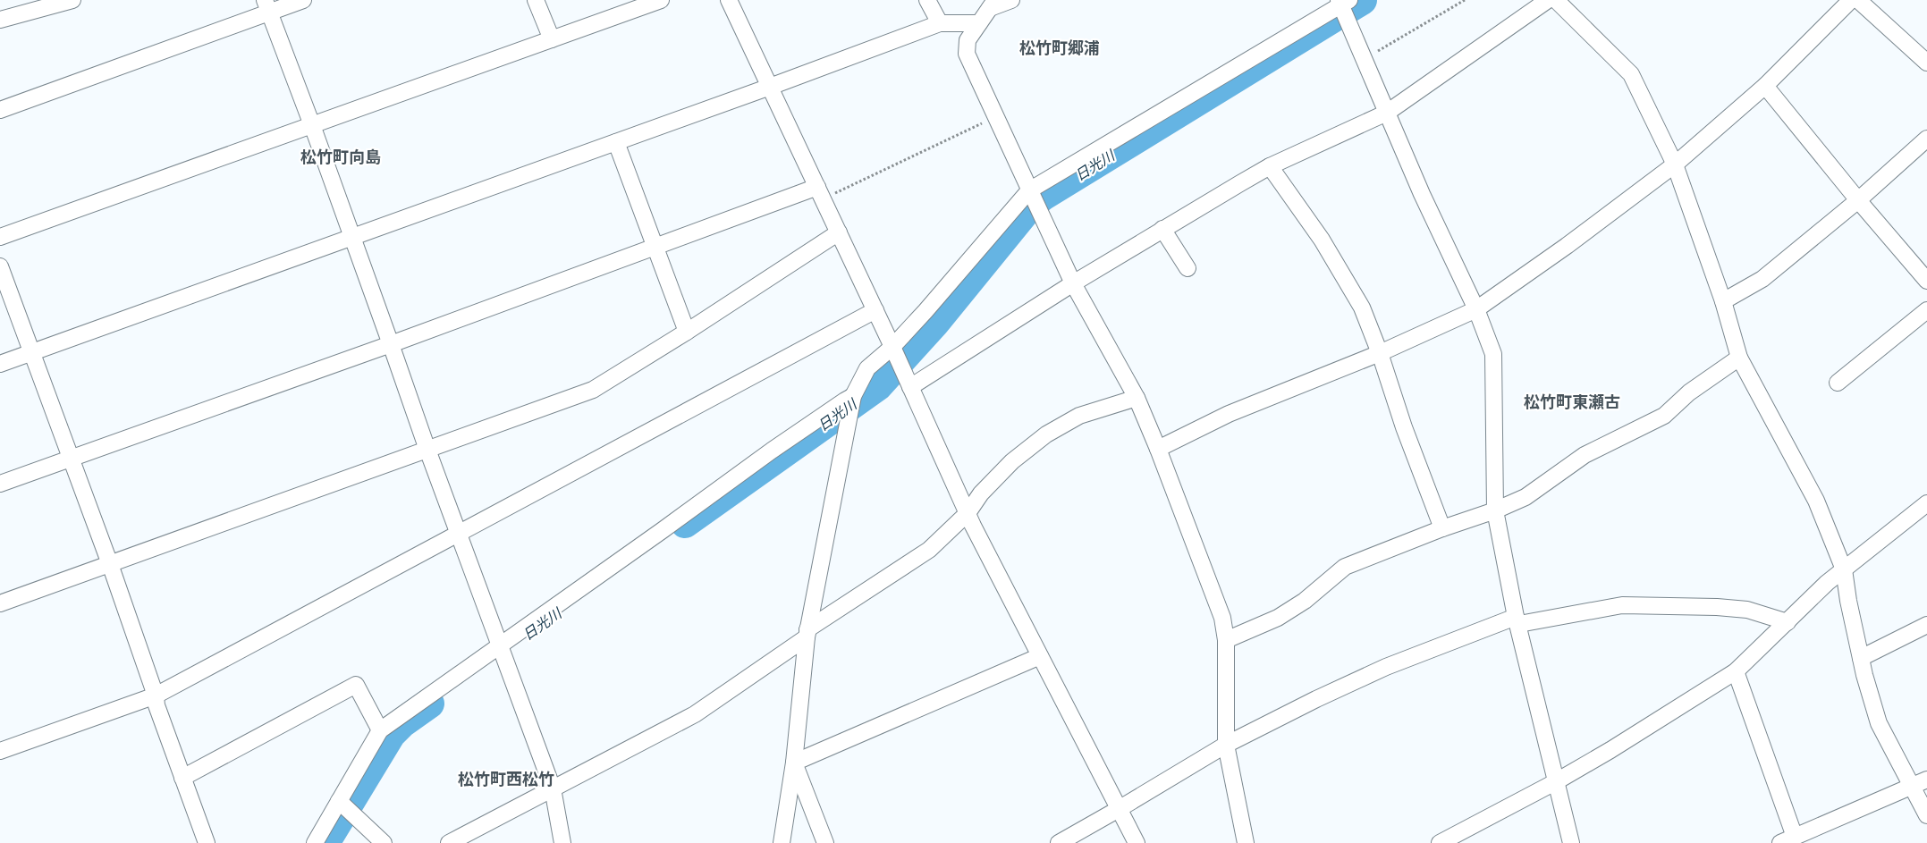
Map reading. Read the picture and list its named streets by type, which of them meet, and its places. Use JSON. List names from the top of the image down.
{
  "districts": [
    "松竹町郷浦",
    "松竹町向島",
    "松竹町東瀬古",
    "松竹町西松竹"
  ],
  "water": ["日光川"]
}
